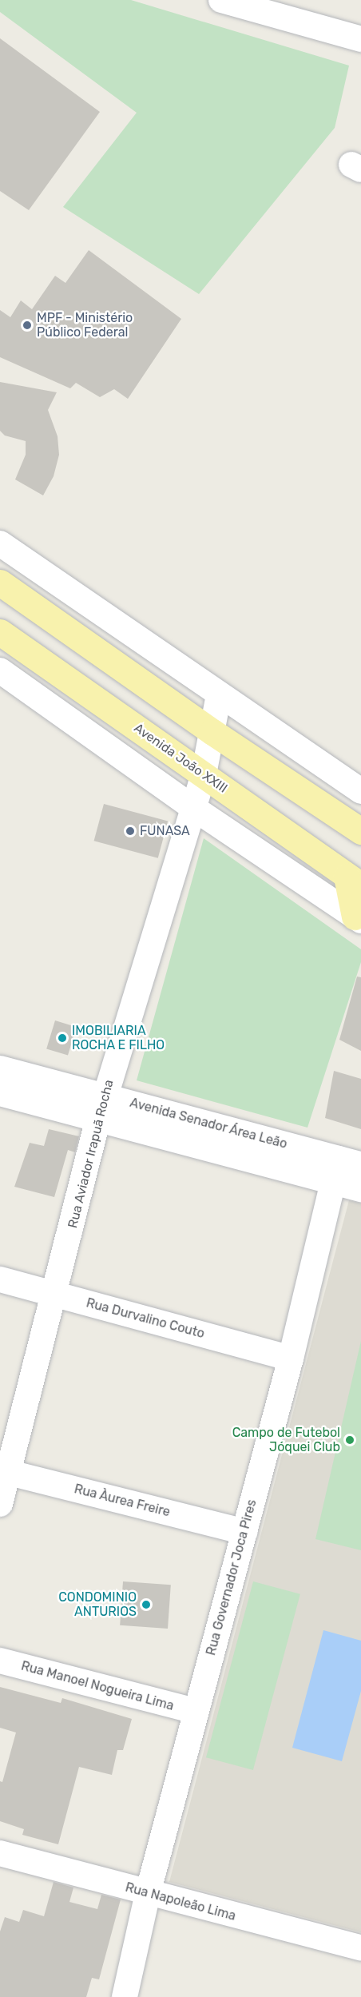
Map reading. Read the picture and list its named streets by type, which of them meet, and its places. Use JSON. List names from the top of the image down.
{
  "streets": {
    "main road": ["Avenida João XXIII"],
    "street": [
      "Avenida Senador Área Leão",
      "Rua Aviador Irapuã Rocha",
      "Rua Durvalino Couto",
      "Rua Àurea Freire",
      "Rua Governador Joca Pires",
      "Rua Manoel Nogueira Lima",
      "Rua Napoleão Lima"
    ]
  },
  "crossings": [
    ["Avenida João XXIII", "Rua Aviador Irapuã Rocha"],
    ["Avenida Senador Área Leão", "Rua Aviador Irapuã Rocha"],
    ["Avenida Senador Área Leão", "Rua Governador Joca Pires"],
    ["Rua Aviador Irapuã Rocha", "Rua Durvalino Couto"],
    ["Rua Aviador Irapuã Rocha", "Rua Àurea Freire"],
    ["Rua Durvalino Couto", "Rua Governador Joca Pires"],
    ["Rua Àurea Freire", "Rua Governador Joca Pires"],
    ["Rua Governador Joca Pires", "Rua Manoel Nogueira Lima"],
    ["Rua Governador Joca Pires", "Rua Napoleão Lima"]
  ],
  "places": [
    "MPF - Ministério Público Federal",
    "FUNASA",
    "IMOBILIARIA ROCHA E FILHO",
    "Campo de Futebol Jóquei Club",
    "CONDOMINIO ANTURIOS"
  ]
}
